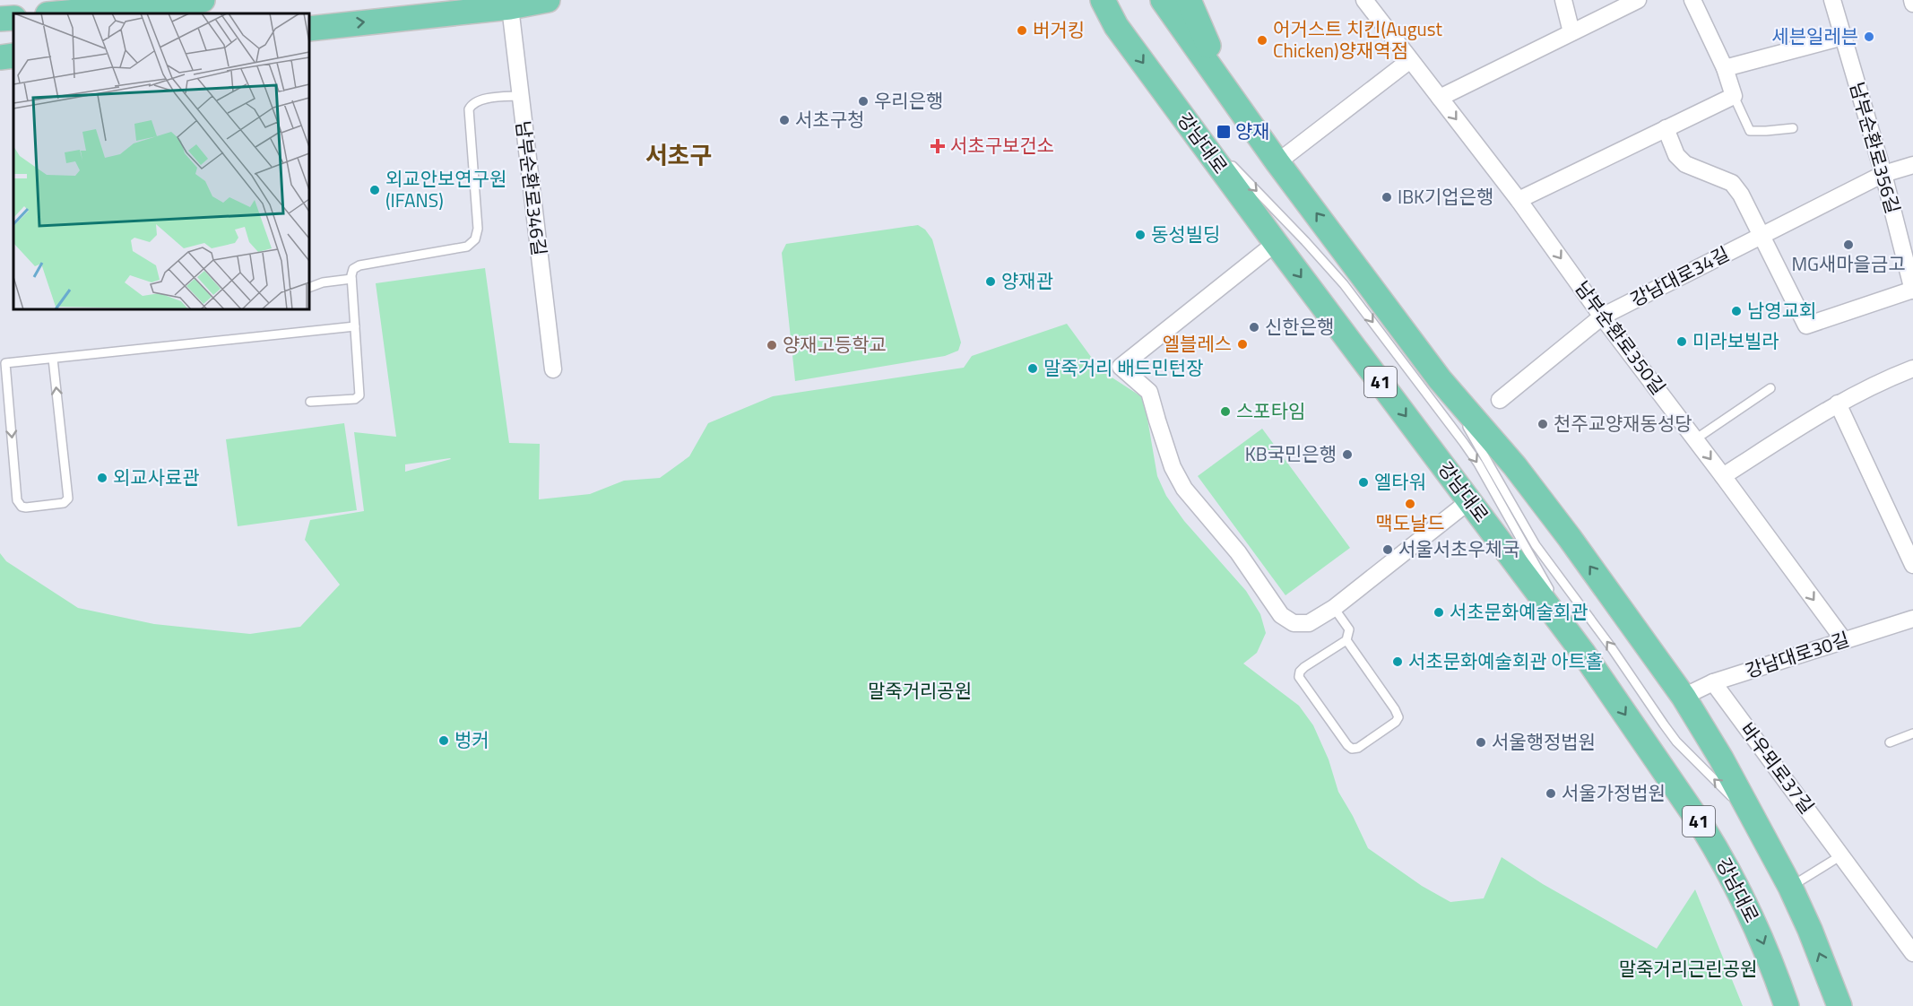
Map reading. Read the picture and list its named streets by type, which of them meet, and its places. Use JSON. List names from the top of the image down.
{
  "streets": {
    "main road": ["강남대로", "41"],
    "street": [
      "남부순환로356길",
      "남부순환로346길",
      "강남대로34길",
      "남부순환로350길",
      "강남대로30길",
      "바우뫼로37길"
    ]
  },
  "crossings": [
    ["남부순환로356길", "강남대로34길"],
    ["강남대로34길", "남부순환로350길"],
    ["남부순환로350길", "강남대로30길"],
    ["41", "강남대로30길"],
    ["강남대로30길", "바우뫼로37길"]
  ],
  "districts": ["서초구"],
  "parks": ["말죽거리공원", "말죽거리근린공원"],
  "places": {
    "other": [
      "버거킹",
      "세븐일레븐",
      "어거스트 치킨(August Chicken)양재역점",
      "우리은행",
      "서초구청",
      "외교안보연구원 (IFANS)",
      "IBK기업은행",
      "동성빌딩",
      "MG새마을금고",
      "양재관",
      "남영교회",
      "신한은행",
      "미라보빌라",
      "엘블레스",
      "양재고등학교",
      "말죽거리 배드민턴장",
      "스포타임",
      "천주교양재동성당",
      "KB국민은행",
      "외교사료관",
      "엘타워",
      "맥도날드",
      "서울서초우체국",
      "서초문화예술회관",
      "서초문화예술회관 아트홀",
      "벙커",
      "서울행정법원",
      "서울가정법원"
    ],
    "transit": ["양재"],
    "health": ["서초구보건소"]
  }
}
